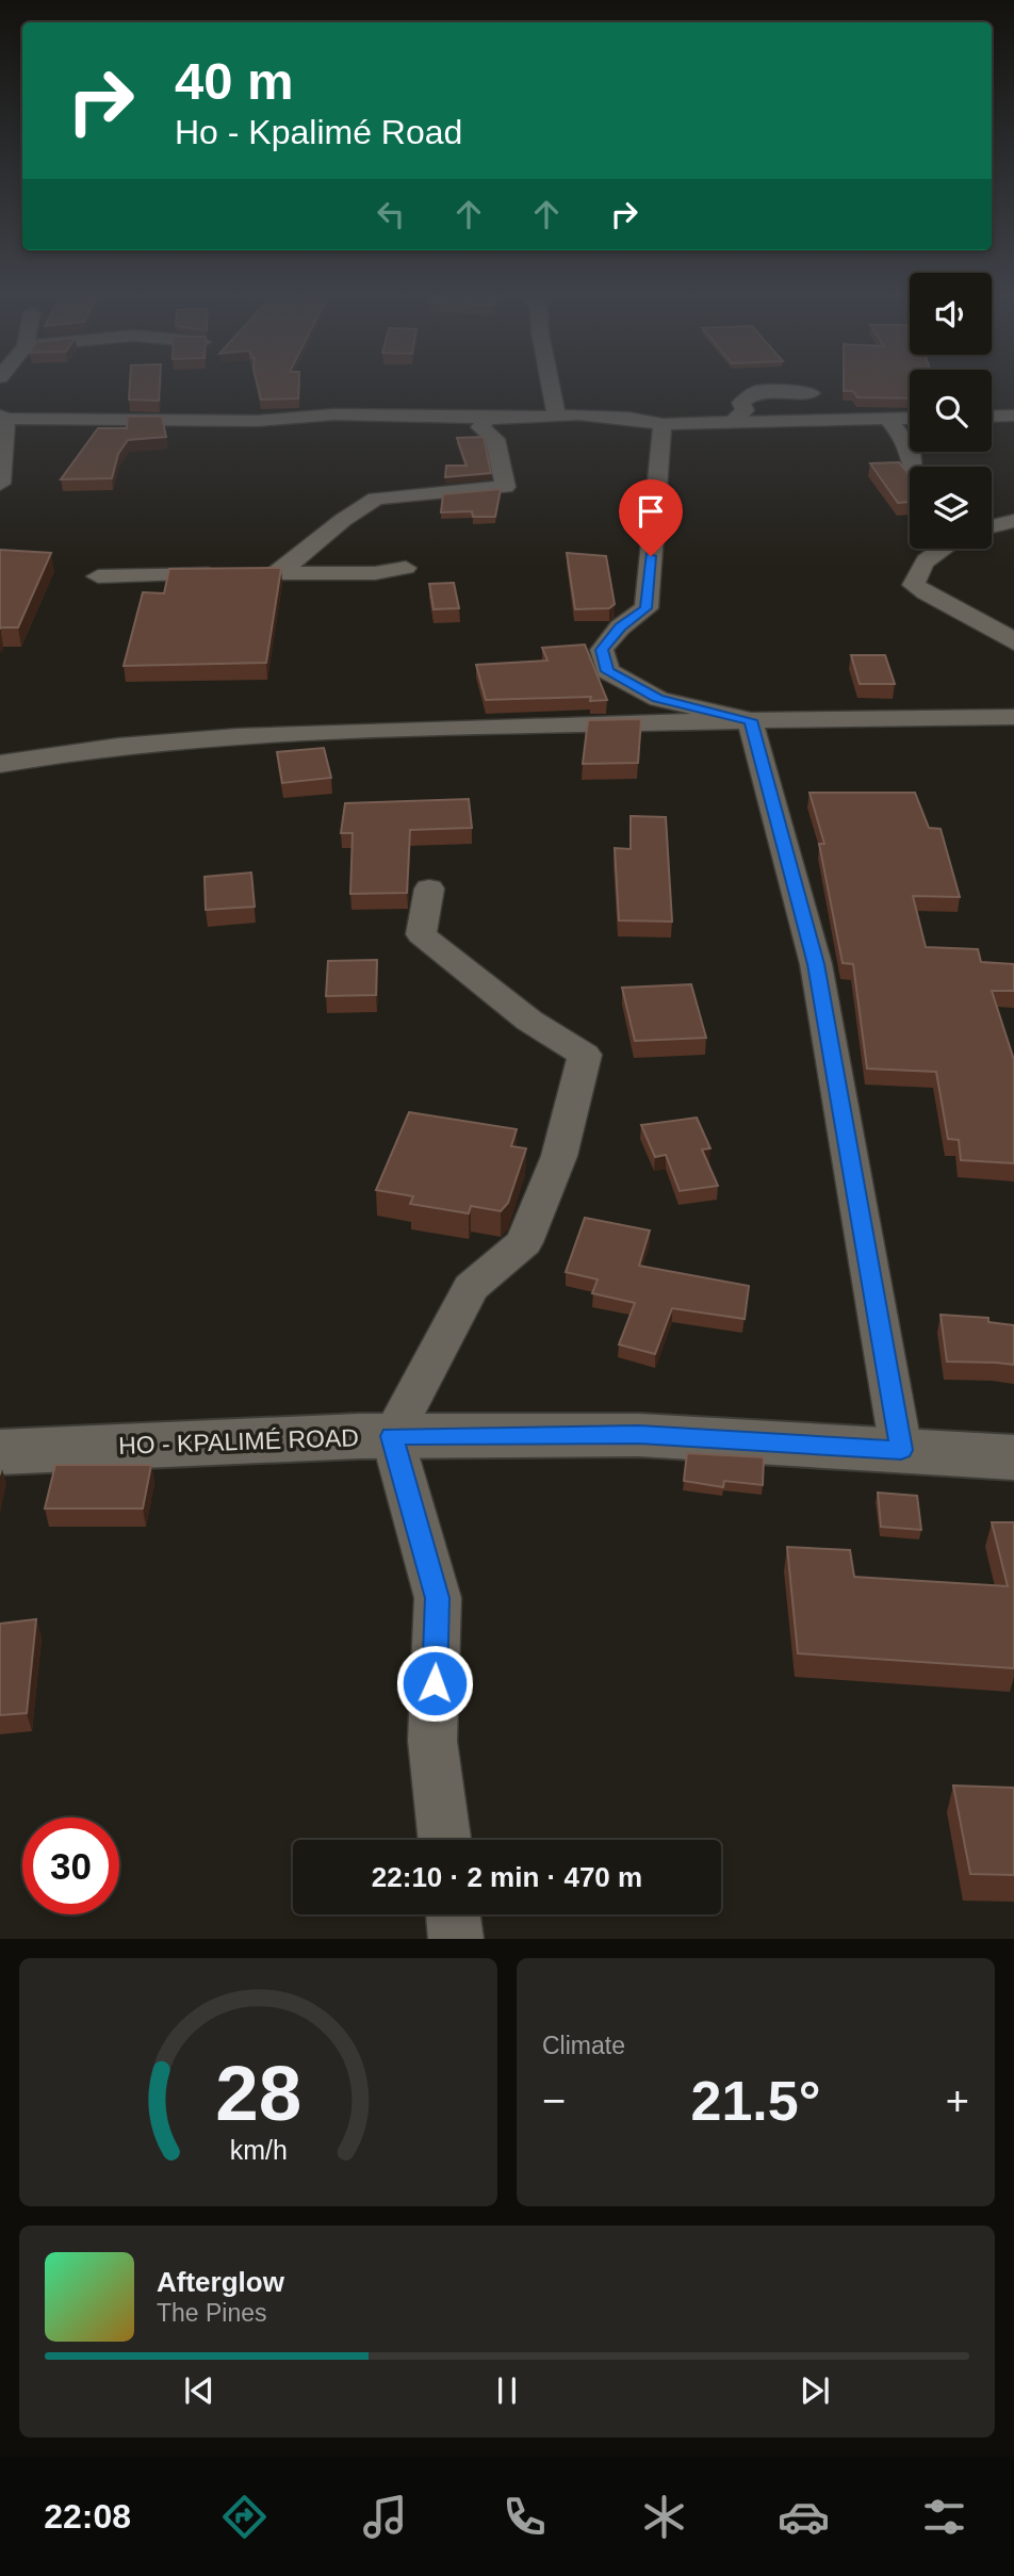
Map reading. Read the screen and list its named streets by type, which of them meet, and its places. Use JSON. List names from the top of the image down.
{
  "streets": {
    "main road": ["HO - KPALIMÉ ROAD"]
  },
  "page": {
    "turn": ["40 m", "Ho - Kpalimé Road"],
    "limit": "30",
    "trip": "22:10 · 2 min · 470 m",
    "tile": "Climate",
    "heat": ["−", "21.5°", "+"],
    "song": ["Afterglow", "The Pines"],
    "tabs": "22:08",
    "gauge": ["28", "km/h"]
  }
}
